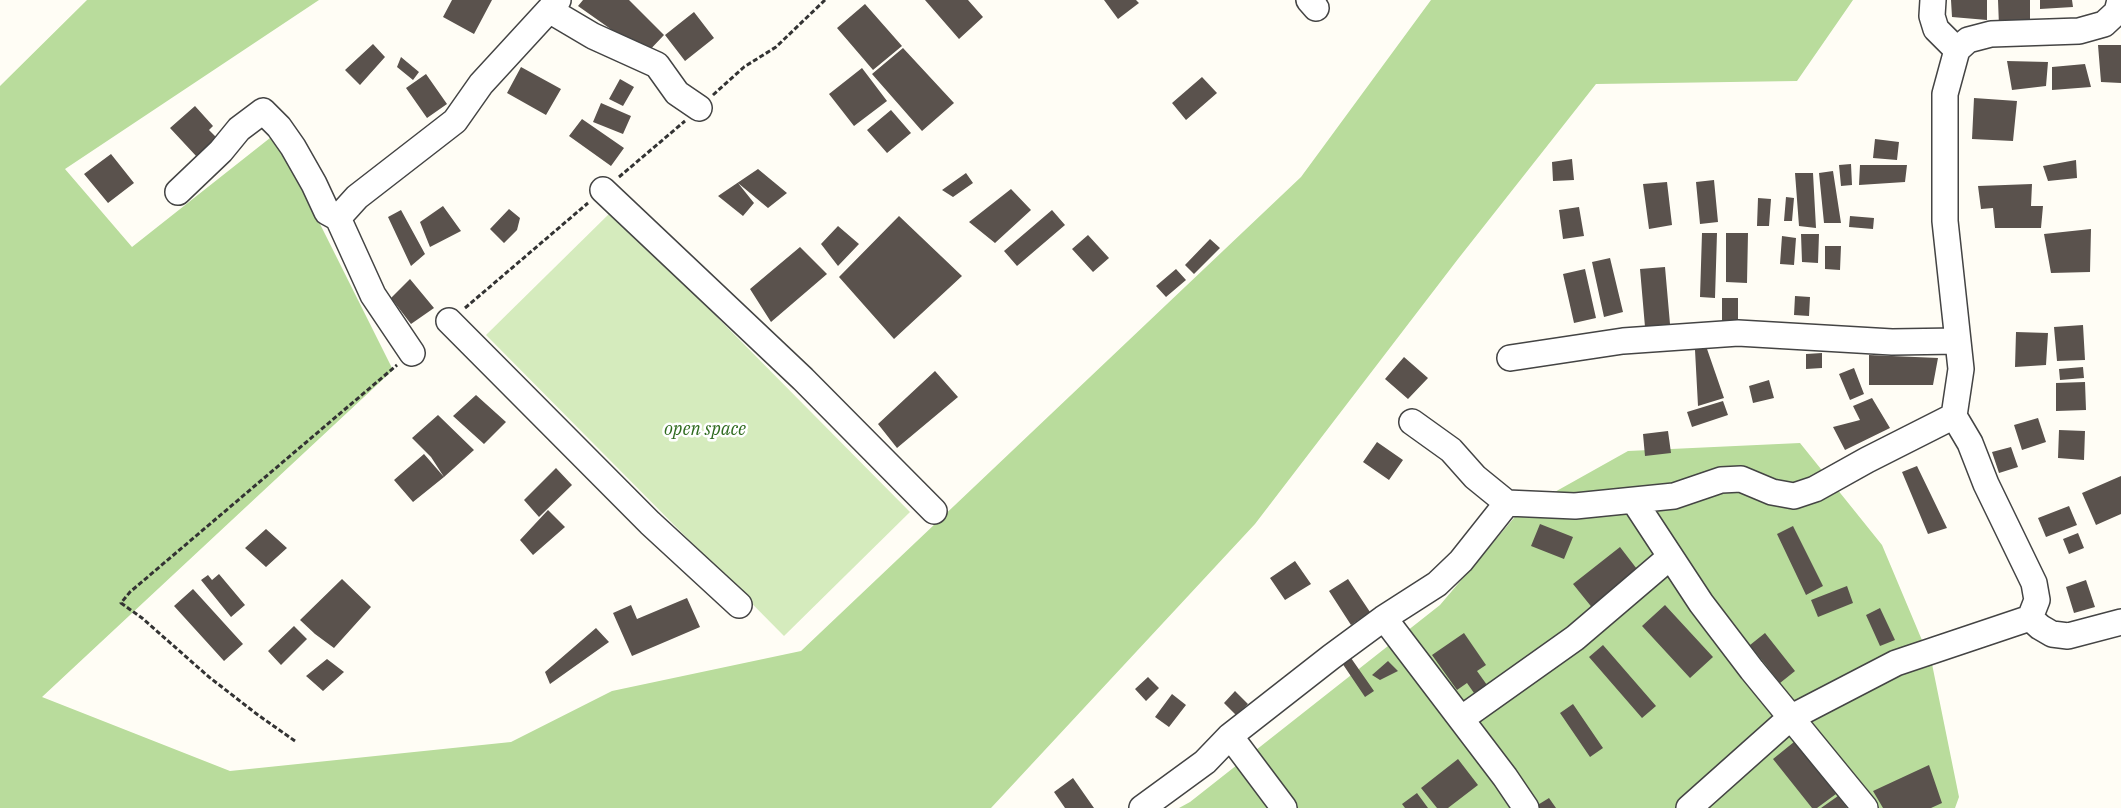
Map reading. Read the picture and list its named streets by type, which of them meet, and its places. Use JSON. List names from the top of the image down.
{
  "parks": ["open space"]
}
